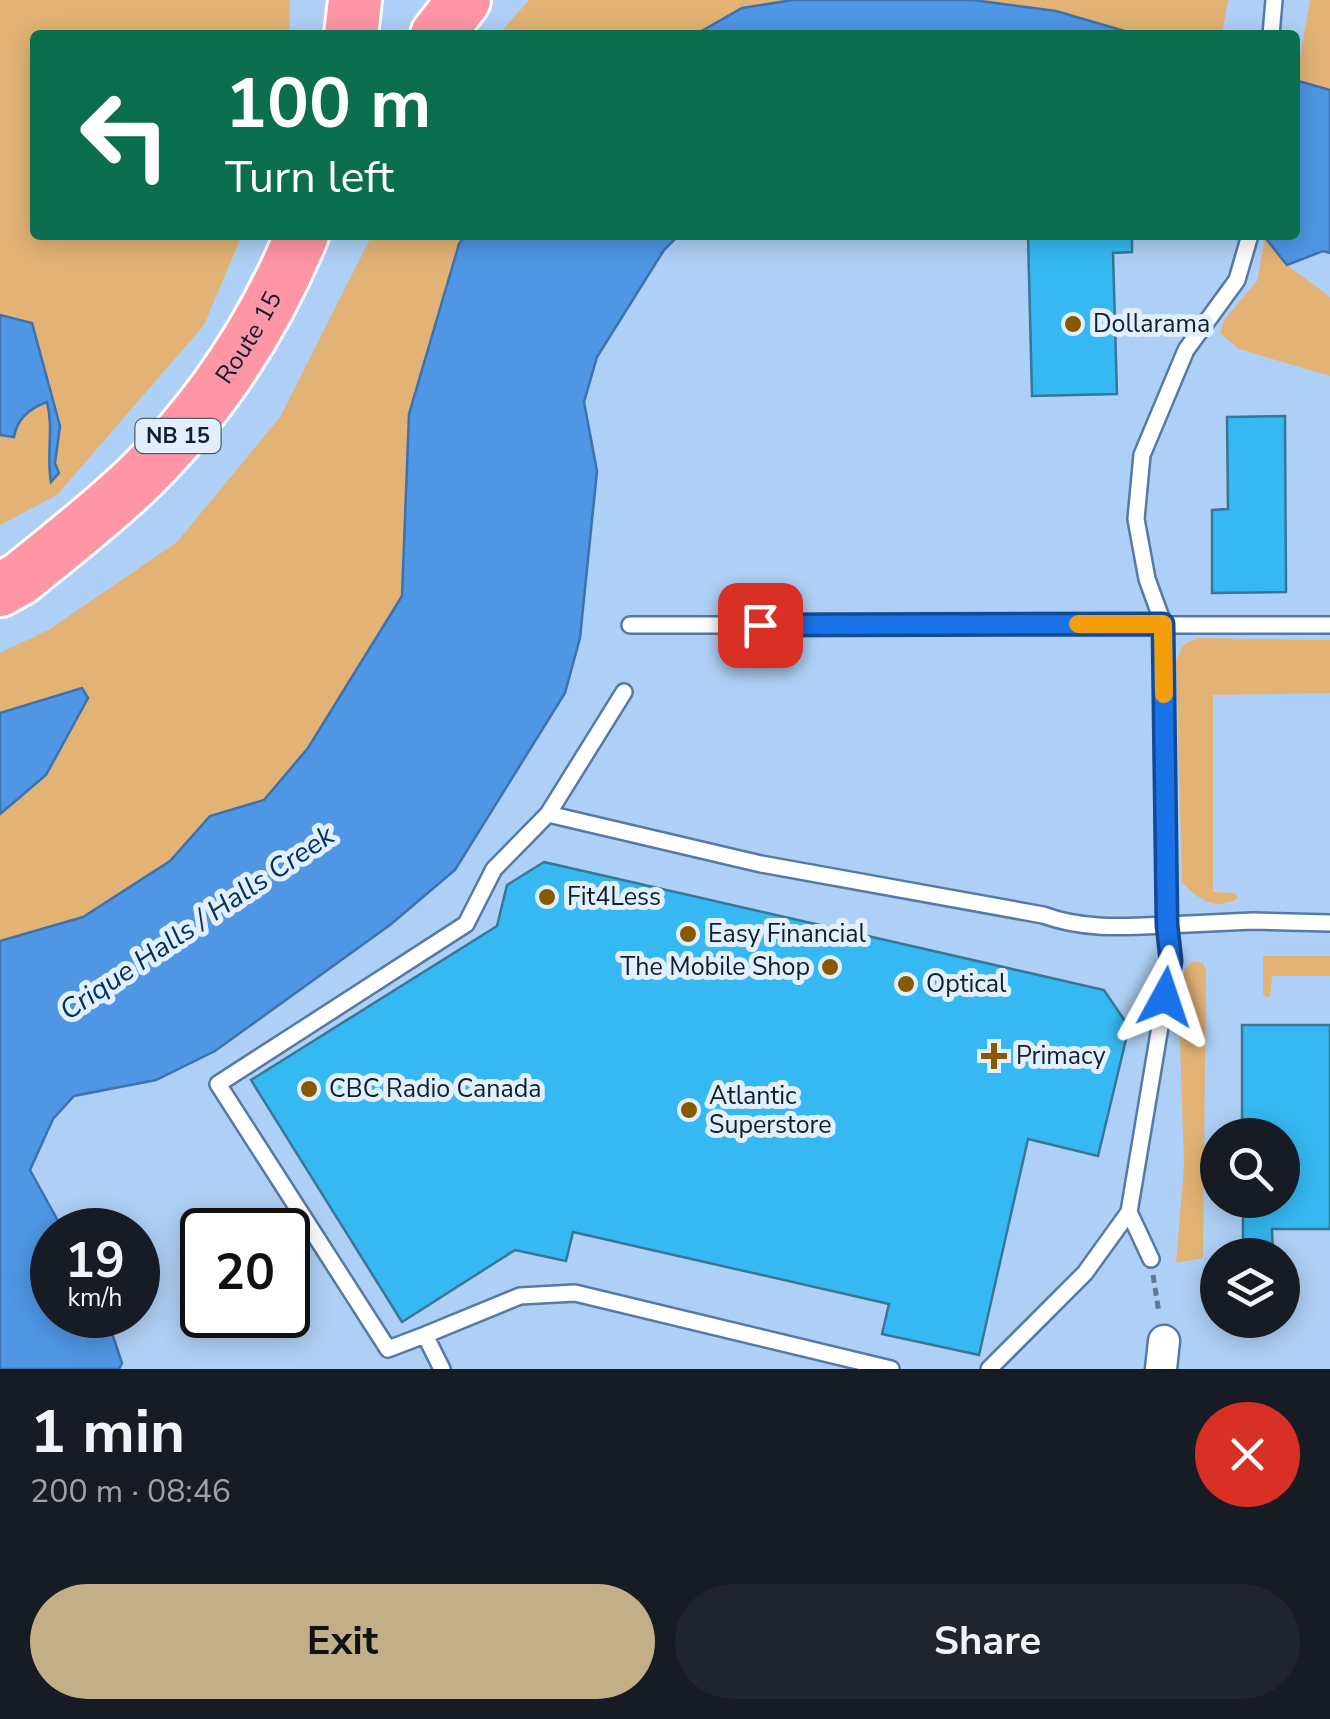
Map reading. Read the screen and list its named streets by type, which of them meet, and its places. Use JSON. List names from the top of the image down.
{
  "streets": {
    "highway": ["Route 15", "NB 15"]
  },
  "water": ["Crique Halls / Halls Creek"],
  "places": {
    "other": [
      "Dollarama",
      "Fit4Less",
      "Easy Financial",
      "The Mobile Shop",
      "Optical",
      "CBC Radio Canada",
      "Atlantic Superstore"
    ],
    "health": ["Primacy"]
  },
  "page": {
    "turn": ["100 m", "Turn left"],
    "speed": "19 km/h",
    "limit": "20",
    "heading": ["1 min", "200 m · 08:46"],
    "buttons": ["Exit", "Share"]
  }
}
